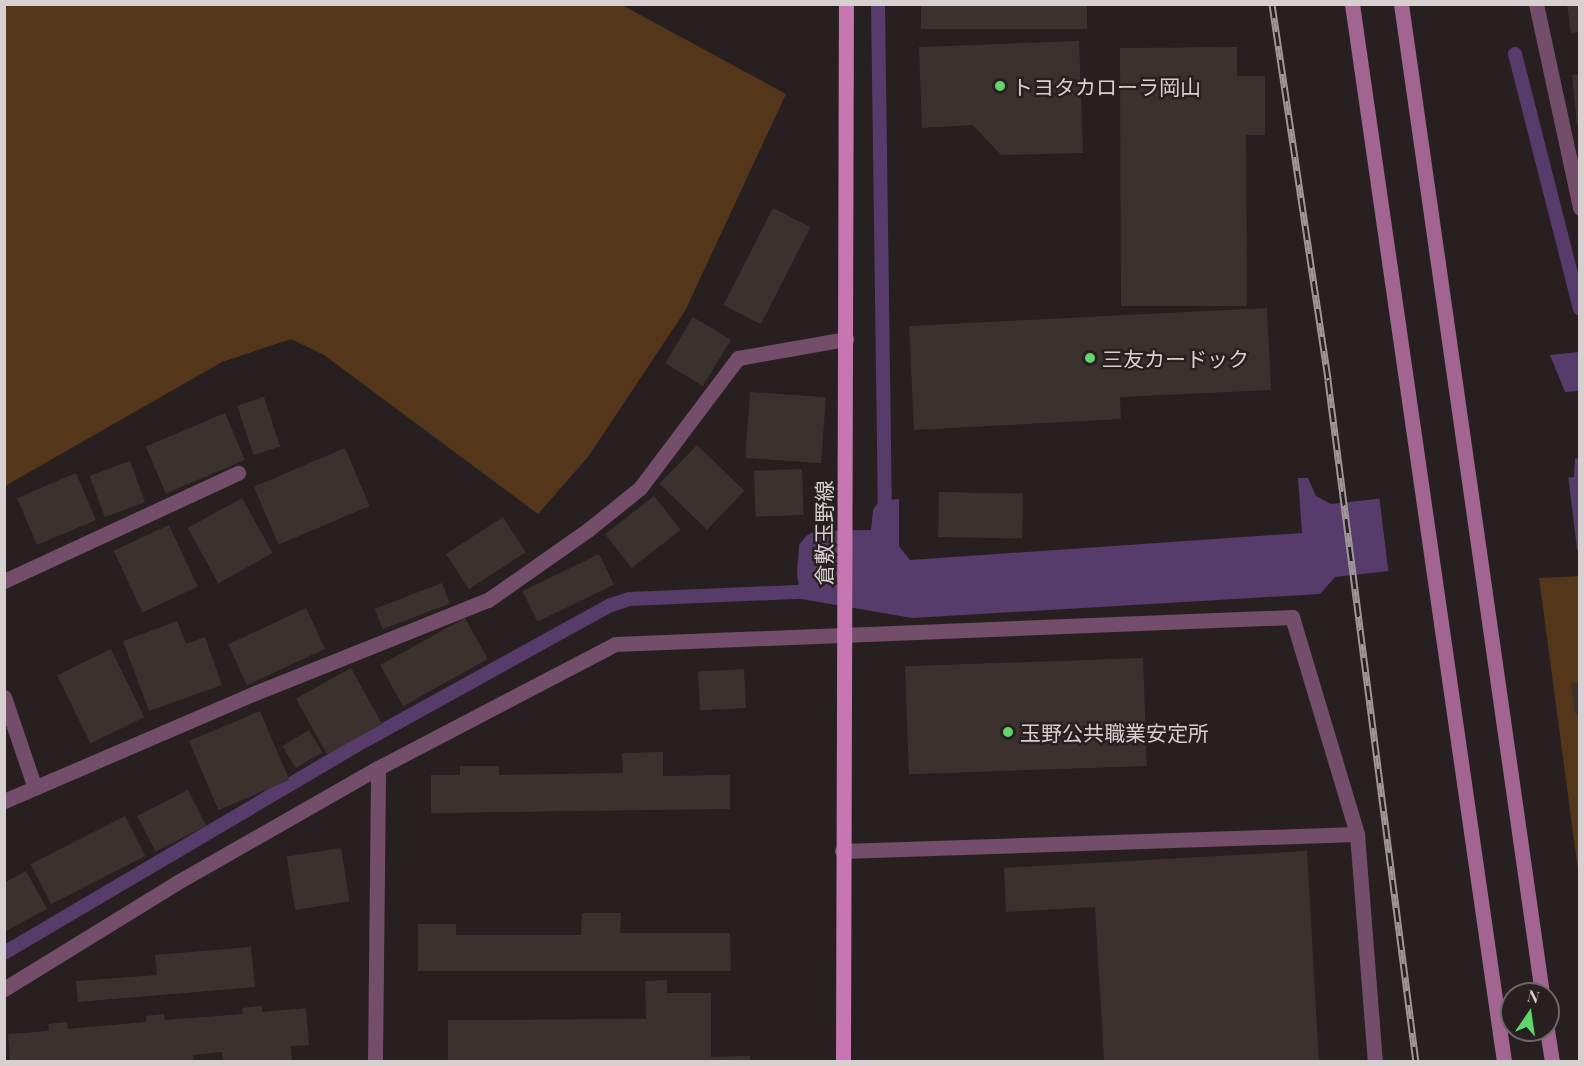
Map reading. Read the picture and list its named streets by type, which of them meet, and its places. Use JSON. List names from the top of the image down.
{
  "streets": {
    "main road": ["倉敷玉野線"]
  },
  "places": ["トヨタカローラ岡山", "三友カードック", "玉野公共職業安定所"],
  "north": "top"
}
